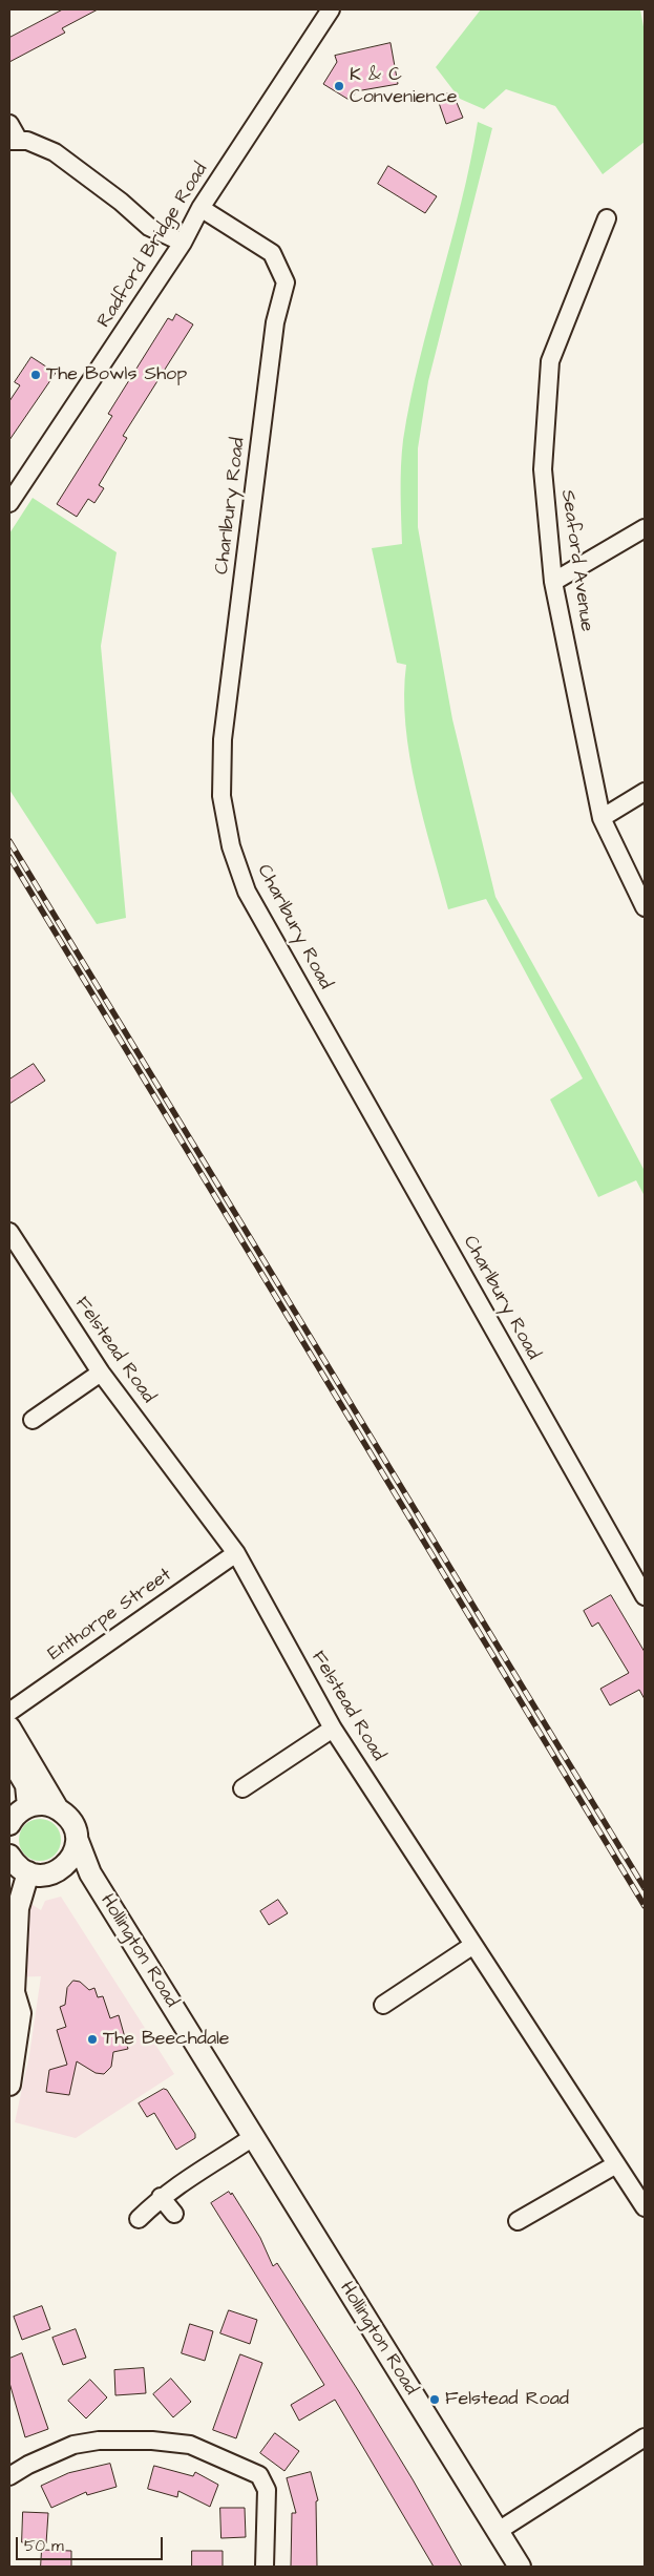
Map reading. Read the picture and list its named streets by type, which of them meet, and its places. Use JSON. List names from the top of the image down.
{
  "streets": {
    "street": [
      "Radford Bridge Road",
      "Charlbury Road",
      "Seaford Avenue",
      "Felstead Road",
      "Enthorpe Street",
      "Hollington Road"
    ]
  },
  "crossings": [
    ["Radford Bridge Road", "Charlbury Road"],
    ["Felstead Road", "Enthorpe Street"]
  ],
  "places": [
    "K & C Convenience",
    "The Bowls Shop",
    "The Beechdale",
    "Felstead Road"
  ],
  "scale_bar": "50 m"
}
